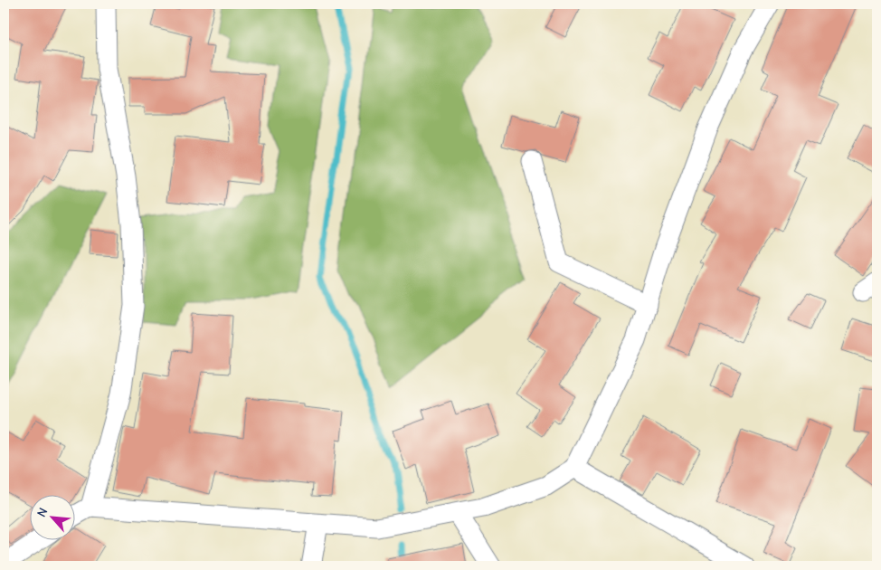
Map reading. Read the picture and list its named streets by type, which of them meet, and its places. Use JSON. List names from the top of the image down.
{
  "north": "top left"
}
